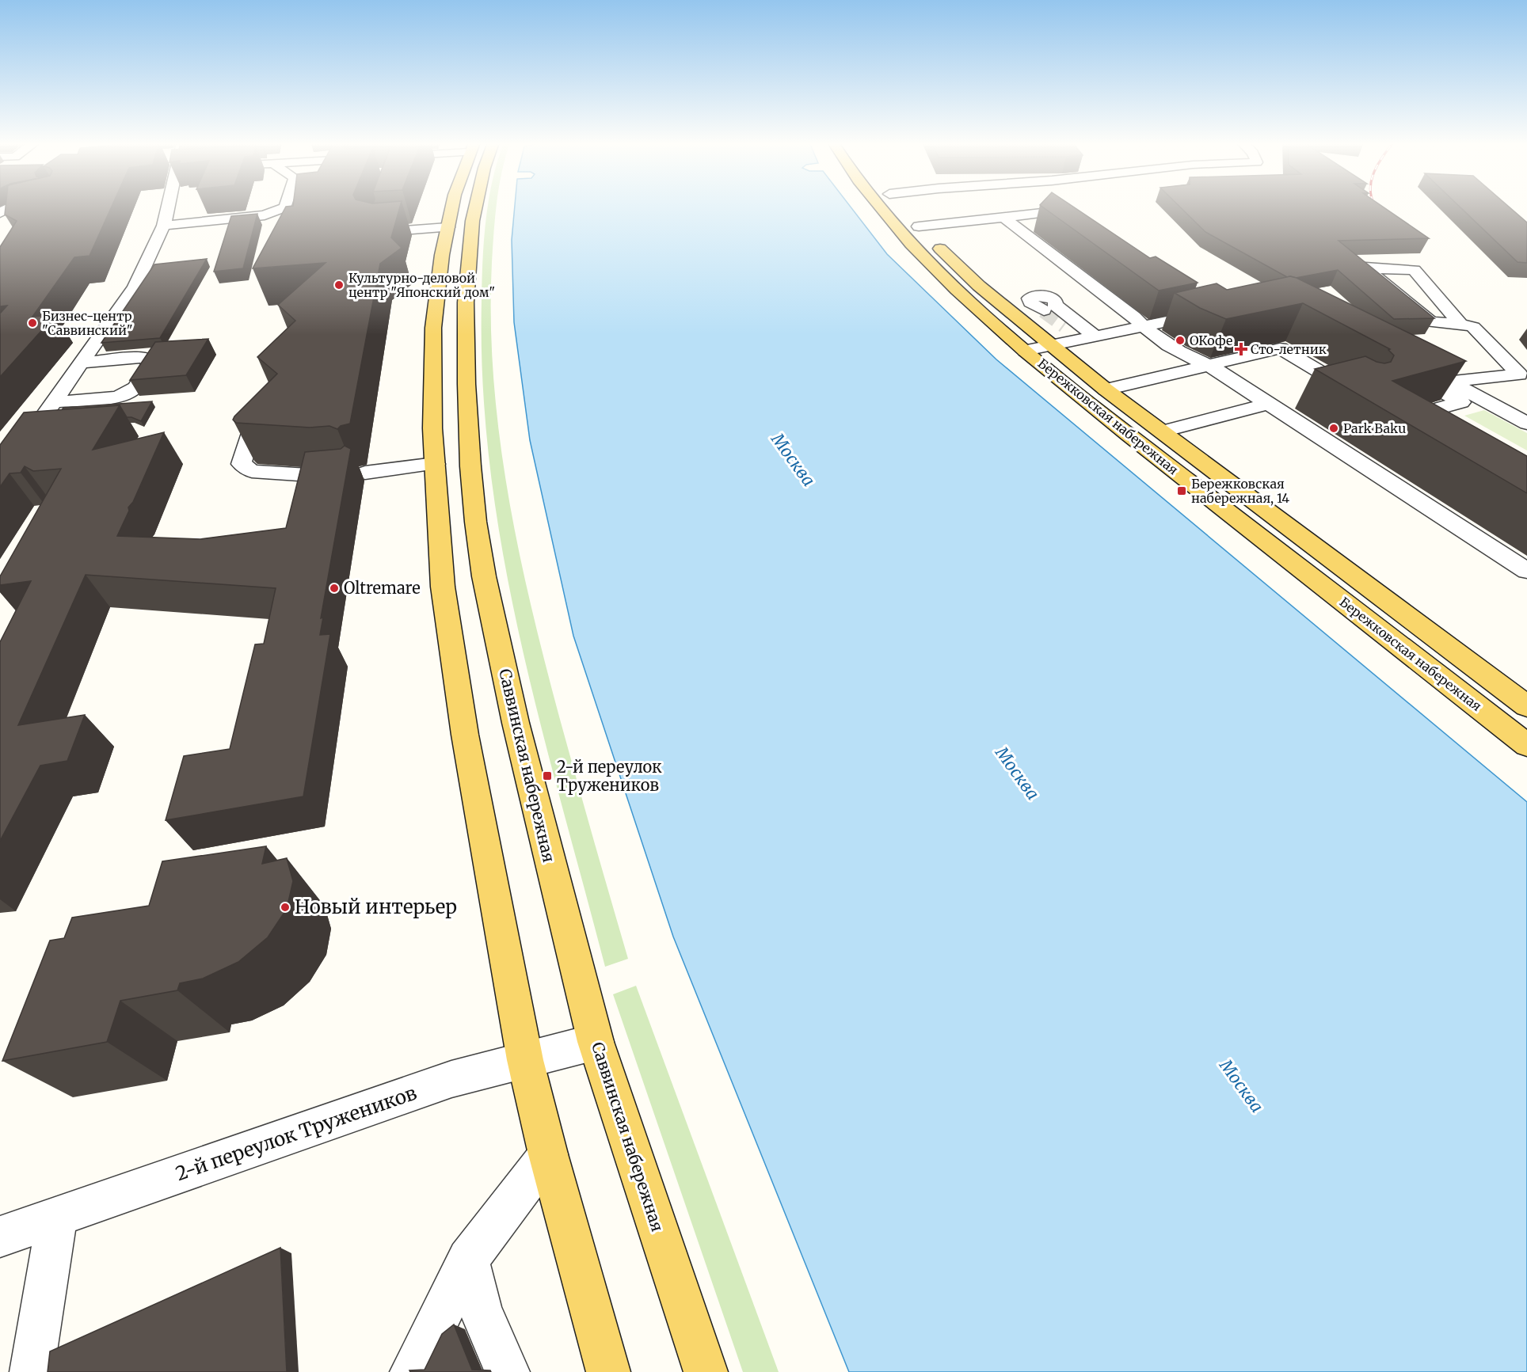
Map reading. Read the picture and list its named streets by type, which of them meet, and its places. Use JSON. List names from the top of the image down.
{
  "streets": {
    "main road": ["Бережковская набережная", "Саввинская набережная"],
    "street": ["2-й переулок Тружеников"]
  },
  "crossings": [
    ["Саввинская набережная", "2-й переулок Тружеников"]
  ],
  "water": ["Москва"],
  "places": {
    "other": [
      "Культурно-деловой центр \"Японский дом\"",
      "Бизнес-центр \"Саввинский\"",
      "ОКофе",
      "Park Baku",
      "Oltremare",
      "Новый интерьер"
    ],
    "health": ["Сто-летник"],
    "transit": ["Бережковская набережная, 14", "2-й переулок Тружеников"]
  }
}
